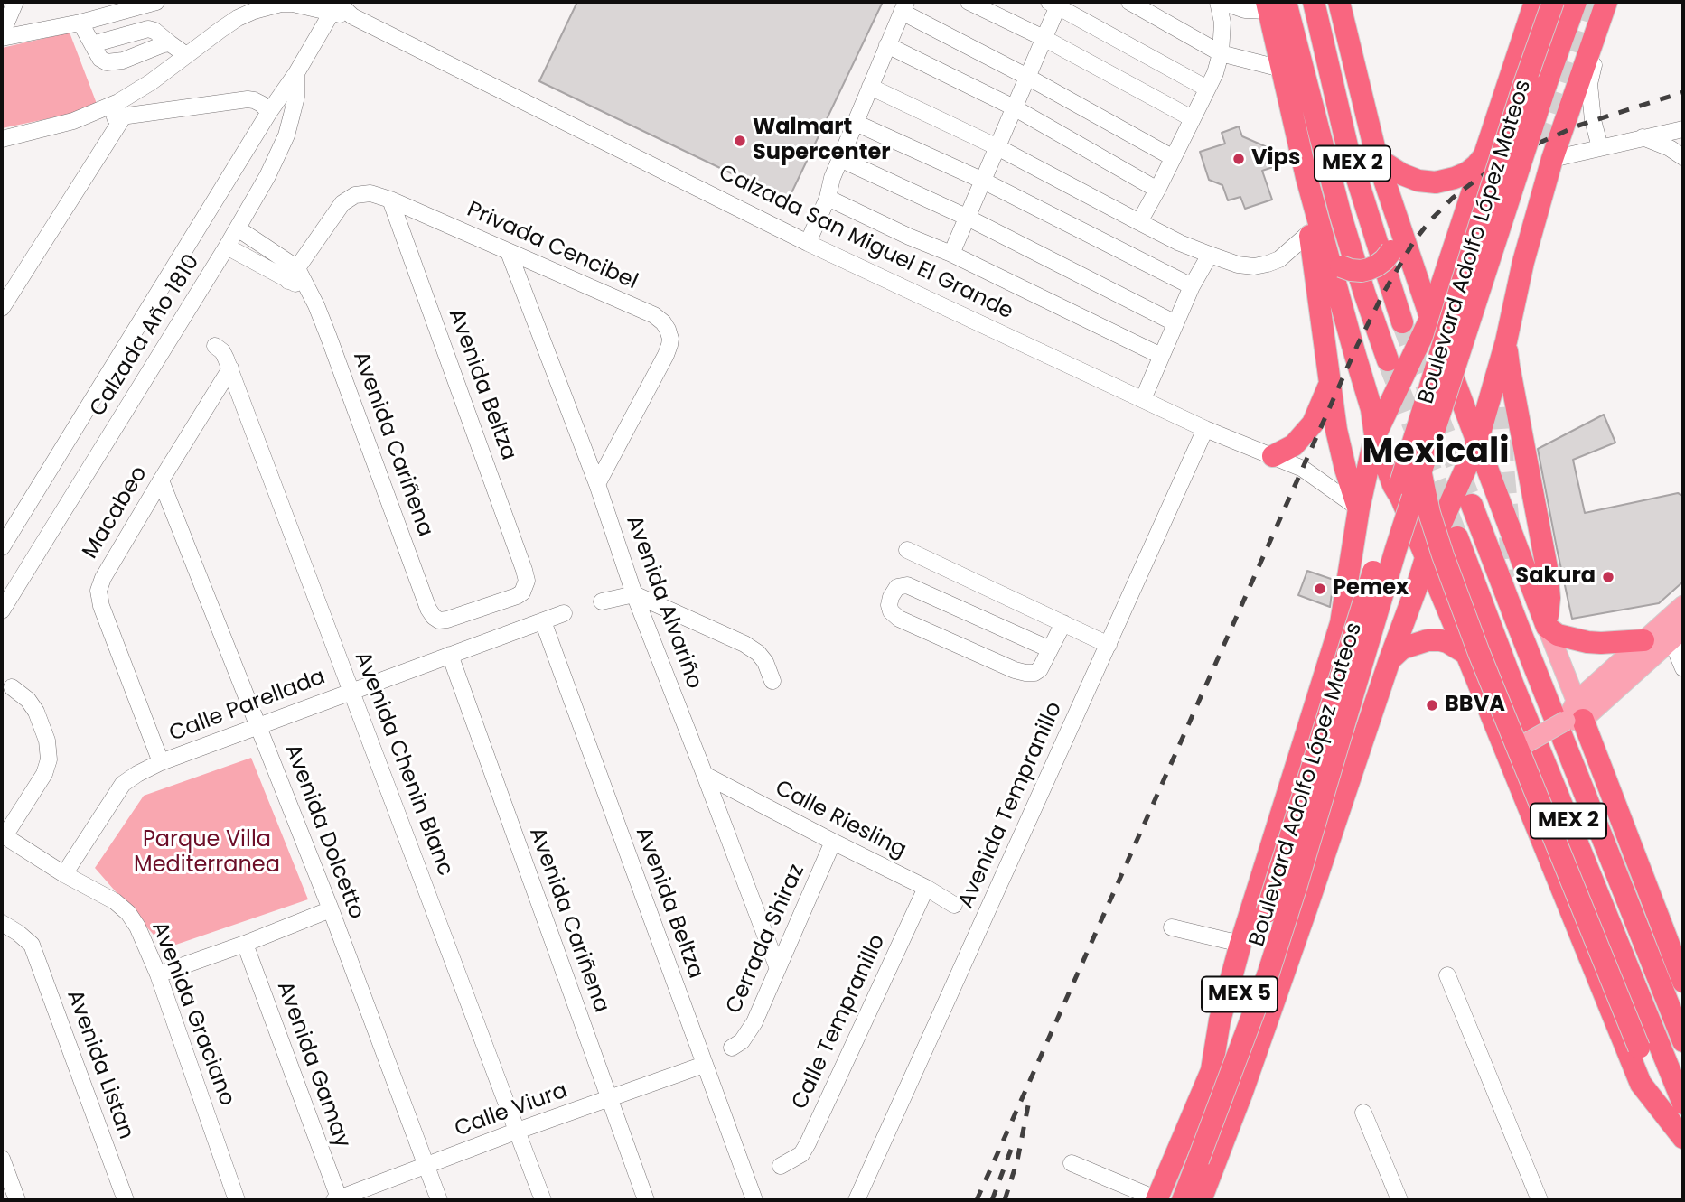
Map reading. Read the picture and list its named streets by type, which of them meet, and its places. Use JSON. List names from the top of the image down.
{
  "streets": {
    "highway": ["MEX 2", "Boulevard Adolfo López Mateos", "MEX 5"],
    "street": [
      "Calzada San Miguel El Grande",
      "Privada Cencibel",
      "Calzada Año 1810",
      "Avenida Beltza",
      "Avenida Cariñena",
      "Macabeo",
      "Avenida Alvariño",
      "Calle Parellada",
      "Avenida Chenin Blanc",
      "Avenida Tempranillo",
      "Calle Riesling",
      "Avenida Dolcetto",
      "Cerrada Shiraz",
      "Avenida Graciano",
      "Calle Tempranillo",
      "Avenida Listan",
      "Avenida Gamay",
      "Calle Viura"
    ]
  },
  "crossings": [
    ["Calzada San Miguel El Grande", "Calzada Año 1810"],
    ["Calzada San Miguel El Grande", "Avenida Tempranillo"],
    ["Privada Cencibel", "Avenida Beltza"],
    ["Privada Cencibel", "Avenida Cariñena"],
    ["Privada Cencibel", "Avenida Alvariño"],
    ["Calzada Año 1810", "Avenida Cariñena"],
    ["Avenida Beltza", "Avenida Cariñena"],
    ["Avenida Beltza", "Calle Parellada"],
    ["Avenida Beltza", "Calle Viura"],
    ["Avenida Cariñena", "Calle Parellada"],
    ["Avenida Cariñena", "Calle Viura"],
    ["Macabeo", "Calle Parellada"],
    ["Macabeo", "Avenida Chenin Blanc"],
    ["Macabeo", "Avenida Dolcetto"],
    ["Avenida Alvariño", "Calle Riesling"],
    ["Avenida Alvariño", "Cerrada Shiraz"],
    ["Calle Parellada", "Avenida Chenin Blanc"],
    ["Calle Parellada", "Avenida Dolcetto"],
    ["Calle Parellada", "Avenida Graciano"],
    ["Avenida Chenin Blanc", "Calle Viura"],
    ["Calle Riesling", "Cerrada Shiraz"],
    ["Calle Riesling", "Calle Tempranillo"],
    ["Avenida Dolcetto", "Calle Viura"],
    ["Avenida Gamay", "Calle Viura"]
  ],
  "districts": ["Mexicali"],
  "parks": ["Parque Villa Mediterranea"],
  "places": [
    "Walmart Supercenter",
    "Vips",
    "Sakura",
    "Pemex",
    "BBVA"
  ]
}
